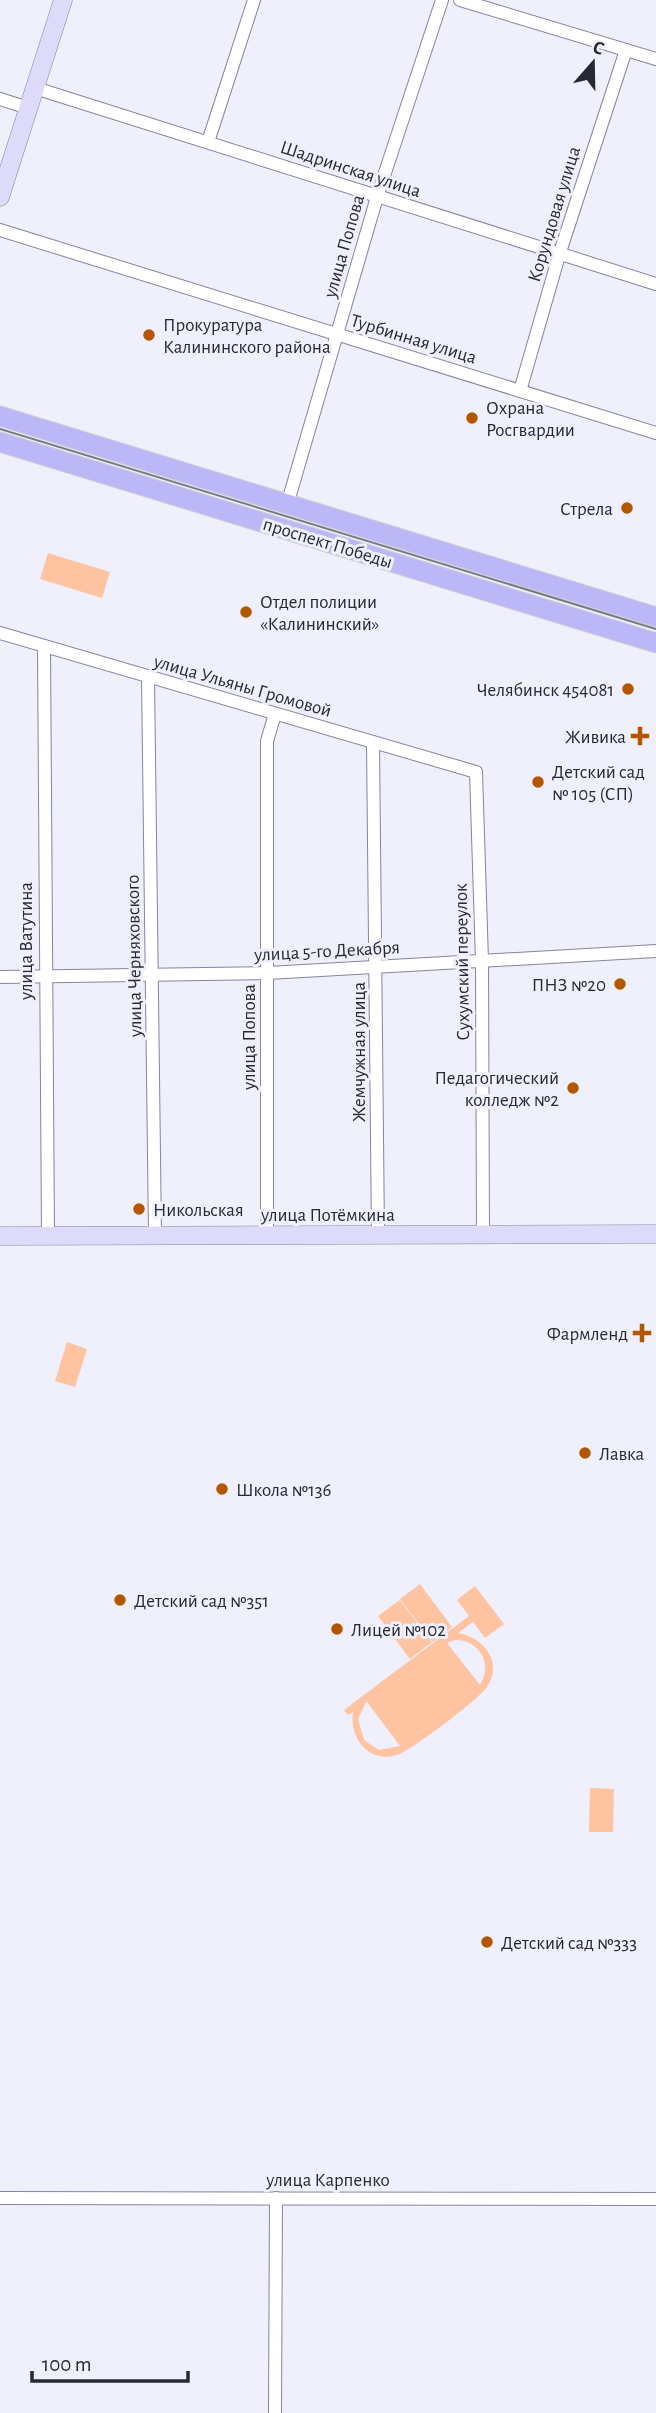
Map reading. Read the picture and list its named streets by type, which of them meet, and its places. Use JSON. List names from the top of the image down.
{
  "streets": {
    "main road": ["проспект Победы"],
    "street": [
      "Шадринская улица",
      "Корундовая улица",
      "улица Попова",
      "Турбинная улица",
      "улица Ульяны Громовой",
      "улица Ватутина",
      "улица 5-го Декабря",
      "улица Черняховского",
      "Сухумский переулок",
      "Жемчужная улица",
      "улица Потёмкина",
      "улица Карпенко"
    ]
  },
  "crossings": [
    ["Шадринская улица", "Корундовая улица"],
    ["Шадринская улица", "улица Попова"],
    ["Корундовая улица", "Турбинная улица"],
    ["улица Попова", "Турбинная улица"],
    ["улица Попова", "проспект Победы"],
    ["улица Попова", "улица Ульяны Громовой"],
    ["улица Попова", "улица 5-го Декабря"],
    ["улица Попова", "улица Потёмкина"],
    ["улица Ульяны Громовой", "улица Ватутина"],
    ["улица Ульяны Громовой", "улица Черняховского"],
    ["улица Ульяны Громовой", "Сухумский переулок"],
    ["улица Ульяны Громовой", "Жемчужная улица"],
    ["улица Ватутина", "улица 5-го Декабря"],
    ["улица Ватутина", "улица Потёмкина"],
    ["улица 5-го Декабря", "улица Черняховского"],
    ["улица 5-го Декабря", "Сухумский переулок"],
    ["улица 5-го Декабря", "Жемчужная улица"],
    ["улица Черняховского", "улица Потёмкина"],
    ["Сухумский переулок", "улица Потёмкина"],
    ["Жемчужная улица", "улица Потёмкина"]
  ],
  "places": {
    "other": [
      "Прокуратура Калининского района",
      "Охрана Росгвардии",
      "Стрела",
      "Отдел полиции «Калининский»",
      "Челябинск 454081",
      "Детский сад № 105 (СП)",
      "ПНЗ №20",
      "Педагогический колледж №2",
      "Никольская",
      "Лавка",
      "Школа №136",
      "Детский сад №351",
      "Лицей №102",
      "Детский сад №333"
    ],
    "health": ["Живика", "Фармленд"]
  },
  "scale_bar": "100 m",
  "north": "top"
}
